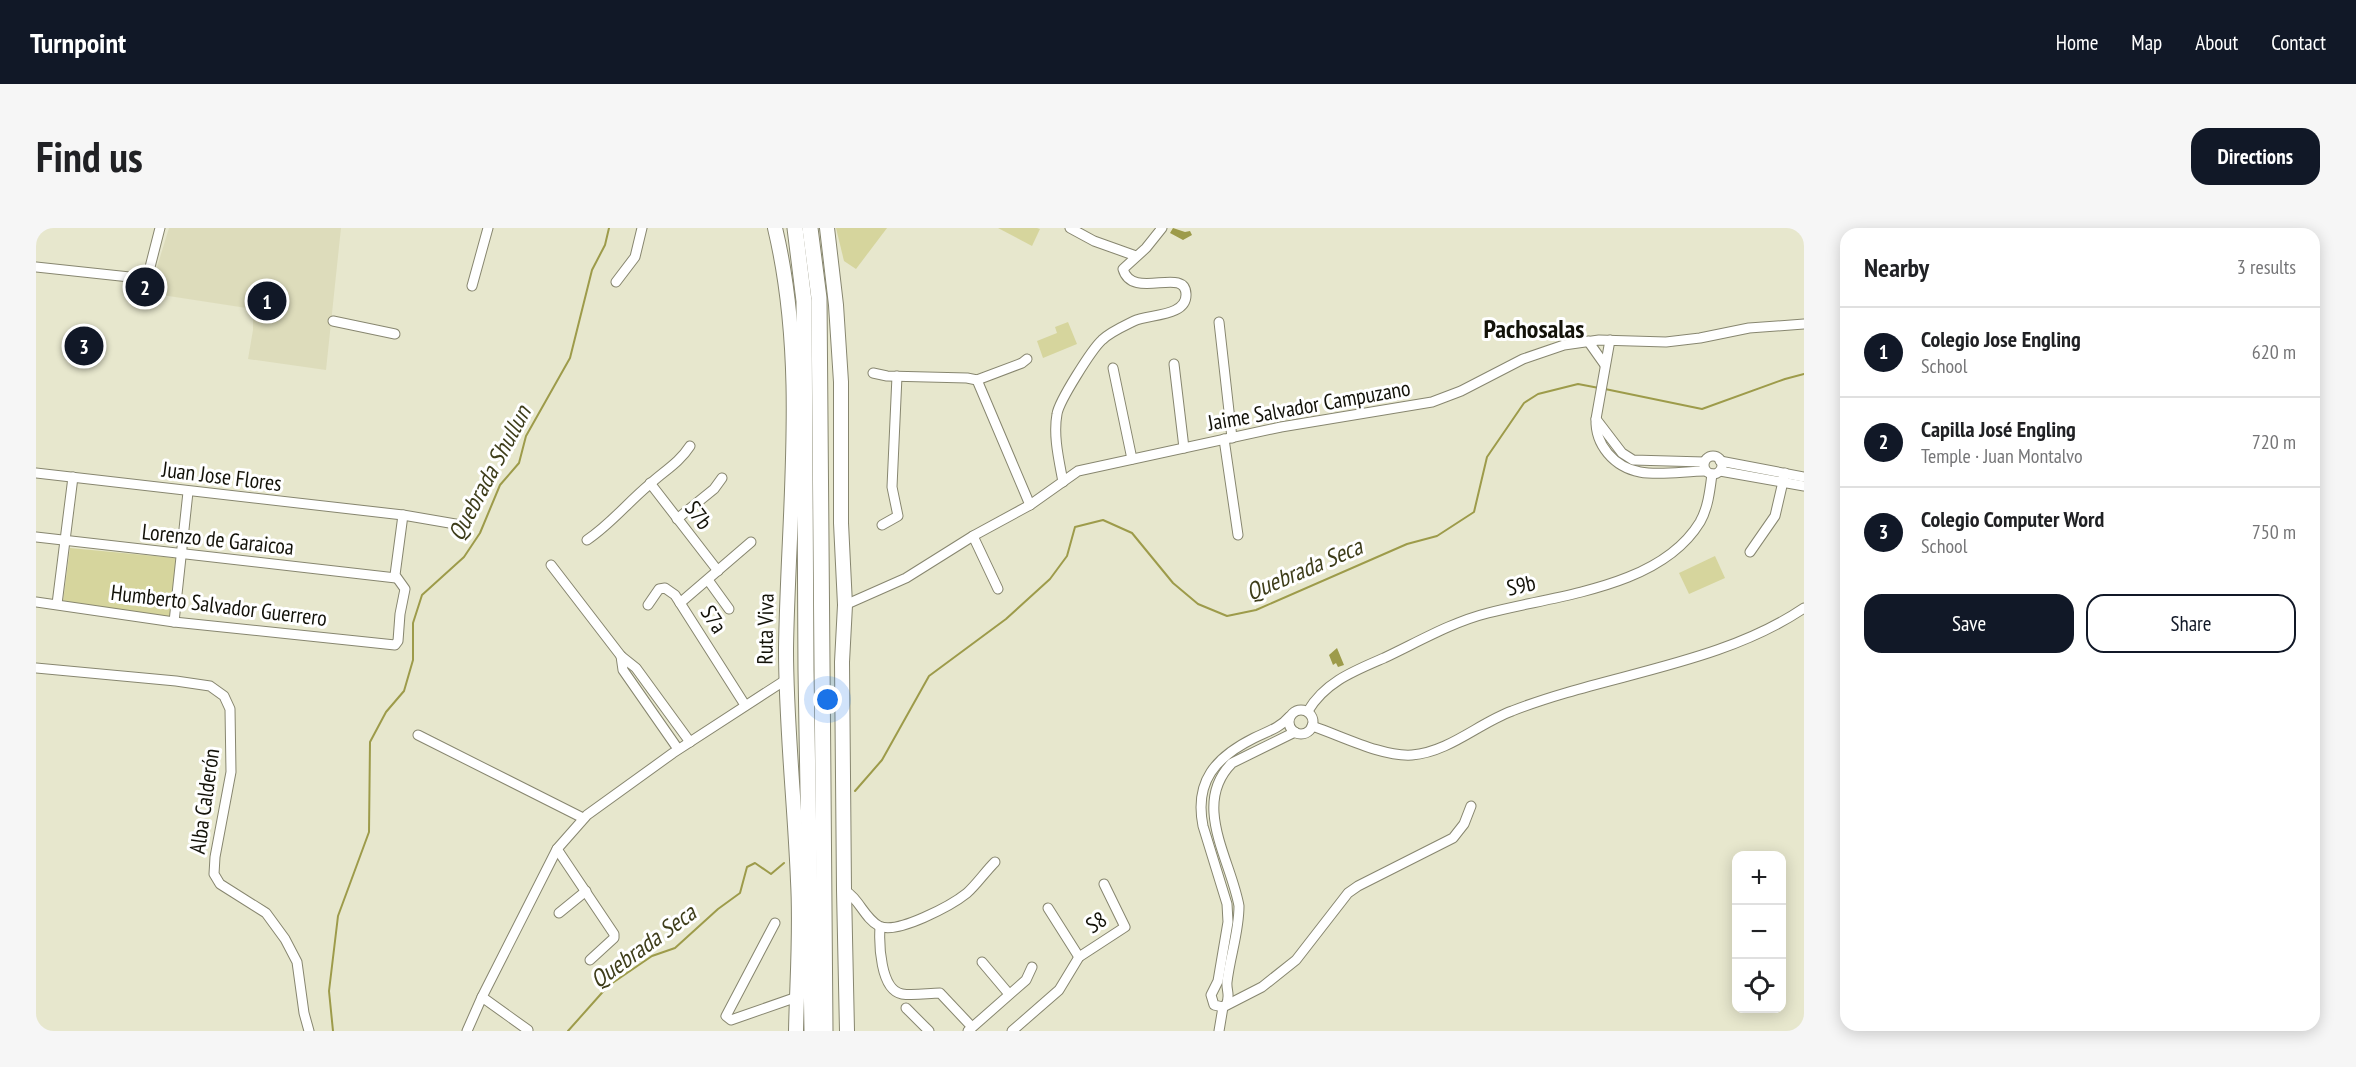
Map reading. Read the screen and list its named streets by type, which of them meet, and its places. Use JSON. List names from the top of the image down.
{
  "streets": {
    "highway": ["Ruta Viva"],
    "street": [
      "Jaime Salvador Campuzano",
      "Juan Jose Flores",
      "S7b",
      "Lorenzo de Garaicoa",
      "S9b",
      "Humberto Salvador Guerrero",
      "S7a",
      "Alba Calderón",
      "S8"
    ]
  },
  "crossings": [
    ["S7b", "S7a"],
    ["Lorenzo de Garaicoa", "Humberto Salvador Guerrero"]
  ],
  "districts": ["Pachosalas"],
  "water": ["Quebrada Shullun", "Quebrada Seca"],
  "page": {
    "header": "Turnpoint",
    "nav": [
      "Home",
      "Map",
      "About",
      "Contact"
    ],
    "buttons": [
      "Directions",
      ["Save", "Share"]
    ],
    "title": "Find us",
    "heading": ["Nearby", "3 results"],
    "pins": ["2", "1", "3"],
    "list": [
      {
        "mark": "1",
        "name": "Colegio Jose Engling",
        "note": "School",
        "value": "620 m"
      },
      {
        "mark": "2",
        "name": "Capilla José Engling",
        "note": "Temple · Juan Montalvo",
        "value": "720 m"
      },
      {
        "mark": "3",
        "name": "Colegio Computer Word",
        "note": "School",
        "value": "750 m"
      }
    ],
    "map_buttons": ["+", "−"]
  }
}
